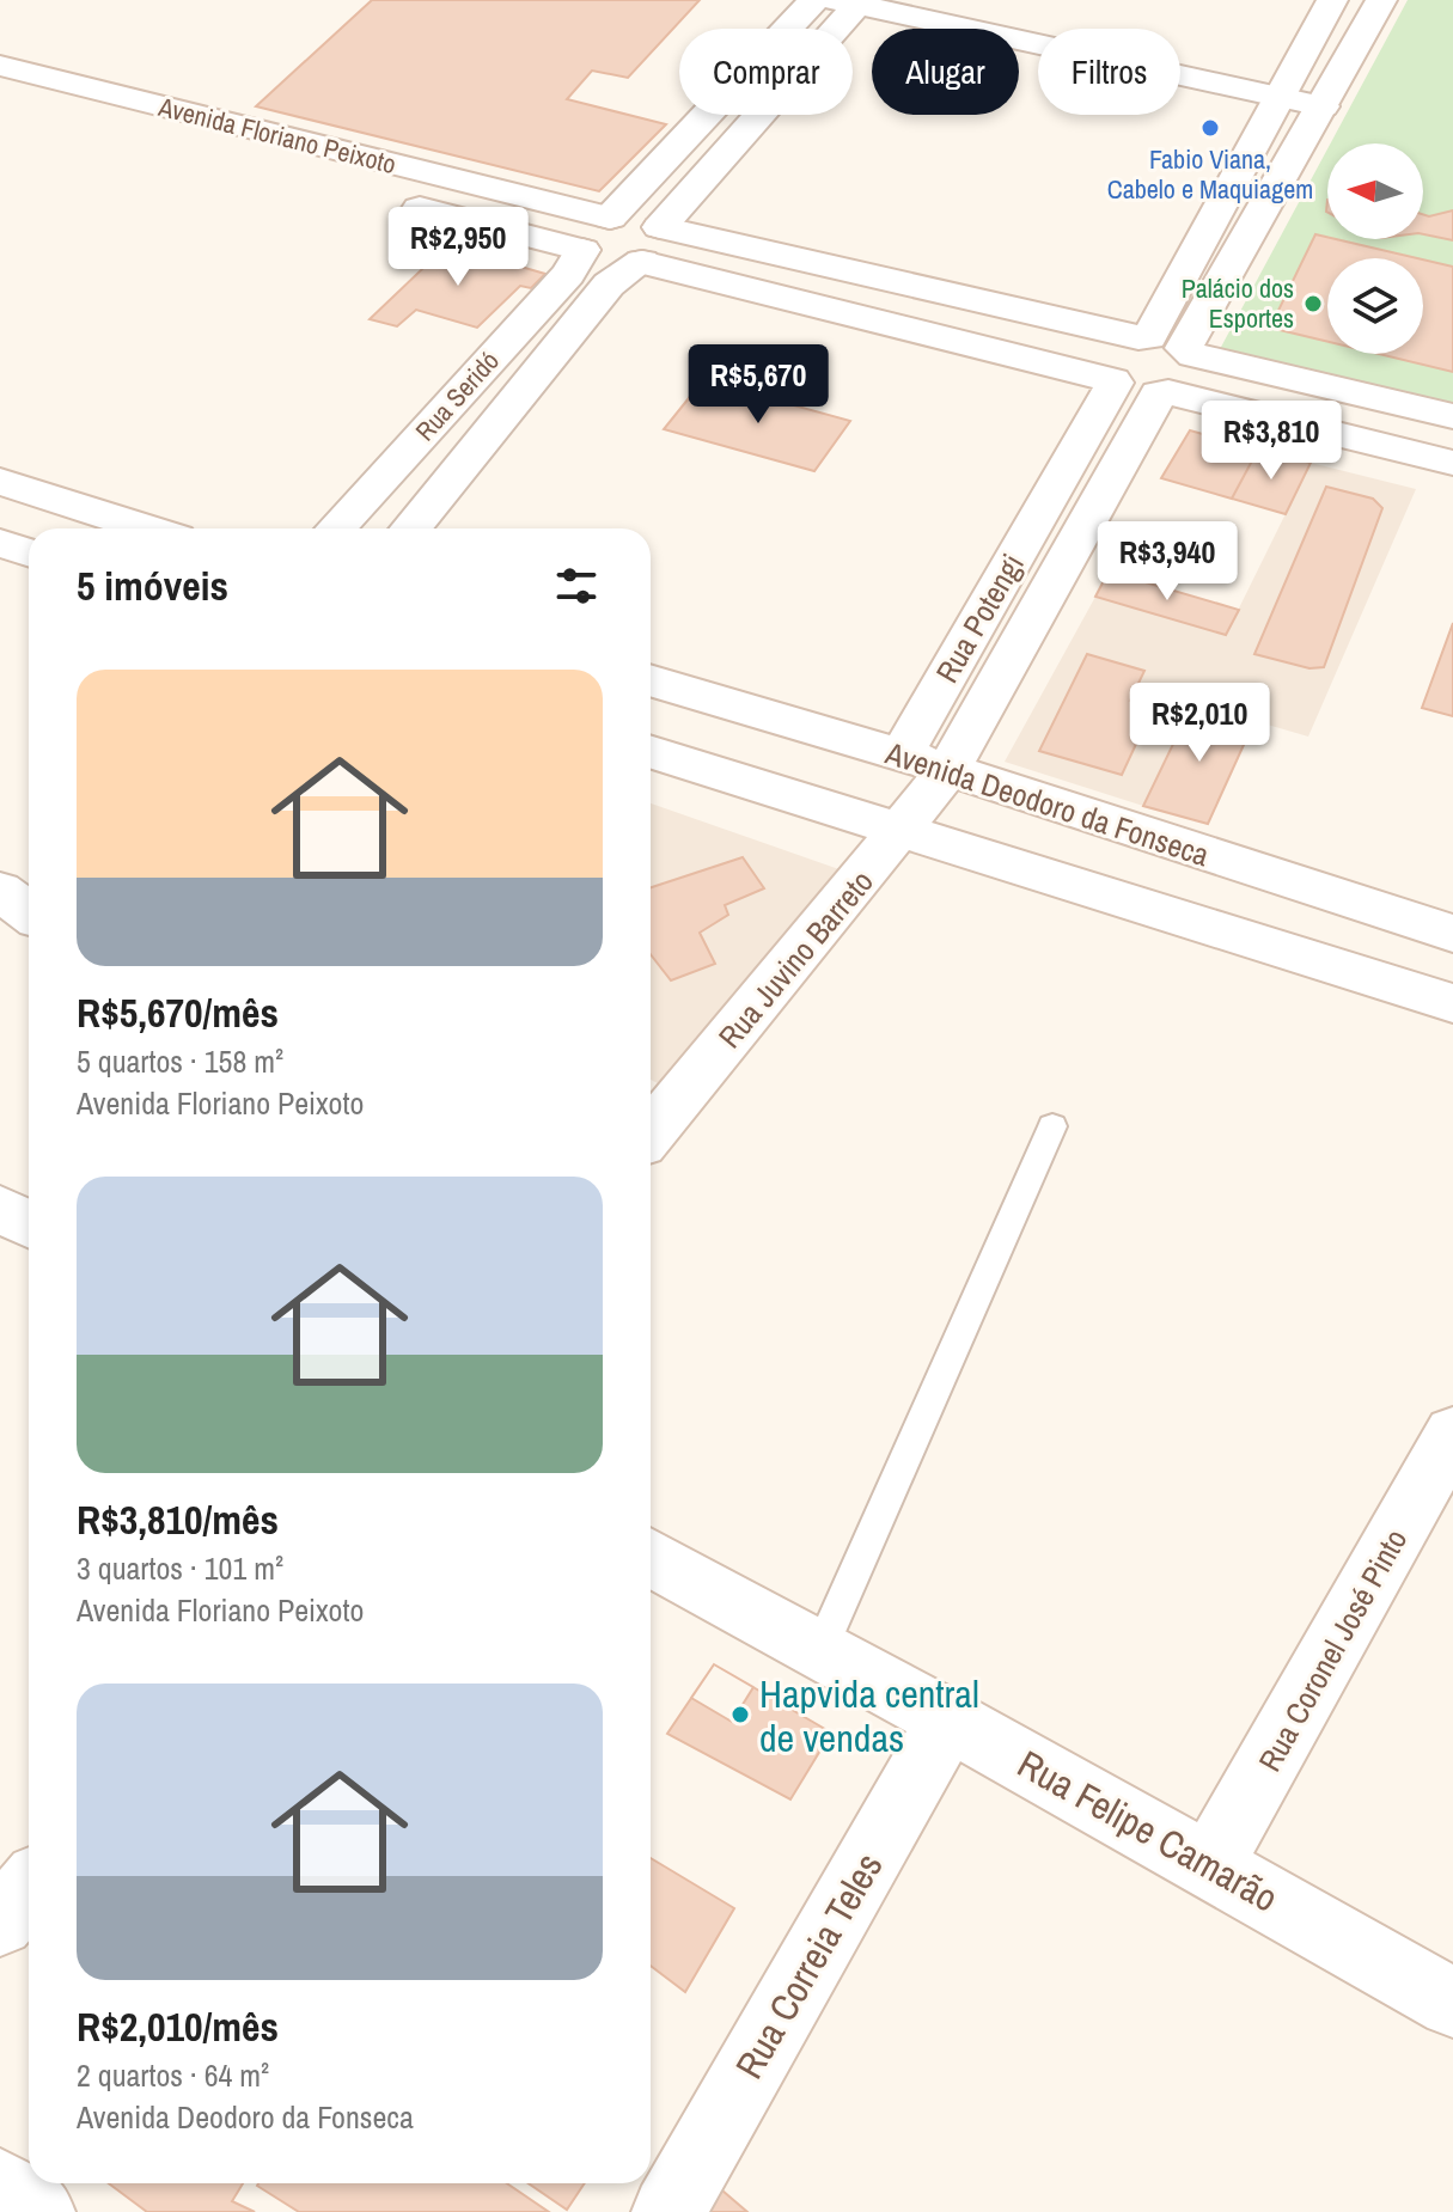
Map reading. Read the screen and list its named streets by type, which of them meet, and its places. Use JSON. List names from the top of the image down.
{
  "streets": {
    "main road": [
      "Avenida Floriano Peixoto",
      "Rua Seridó",
      "Rua Potengi",
      "Avenida Deodoro da Fonseca",
      "Rua Juvino Barreto",
      "Rua Coronel José Pinto",
      "Rua Felipe Camarão",
      "Rua Correia Teles"
    ]
  },
  "crossings": [
    ["Avenida Floriano Peixoto", "Rua Seridó"],
    ["Rua Potengi", "Avenida Deodoro da Fonseca"],
    ["Rua Potengi", "Rua Juvino Barreto"],
    ["Avenida Deodoro da Fonseca", "Rua Juvino Barreto"],
    ["Rua Coronel José Pinto", "Rua Felipe Camarão"],
    ["Rua Felipe Camarão", "Rua Correia Teles"]
  ],
  "places": ["Fabio Viana, Cabelo e Maquiagem", "Palácio dos Esportes", "Hapvida central de vendas"],
  "north": "left",
  "page": {
    "chip": ["Comprar", "Alugar", "Filtros"],
    "price": [
      "R$2,950",
      "R$5,670",
      "R$3,810",
      "R$3,940",
      "R$2,010"
    ],
    "heading": "5 imóveis",
    "list": [
      {
        "name": "R$5,670/mês",
        "note": "5 quartos · 158 m² · Avenida Floriano Peixoto"
      },
      {
        "name": "R$3,810/mês",
        "note": "3 quartos · 101 m² · Avenida Floriano Peixoto"
      },
      {
        "name": "R$2,010/mês",
        "note": "2 quartos · 64 m² · Avenida Deodoro da Fonseca"
      }
    ]
  }
}
